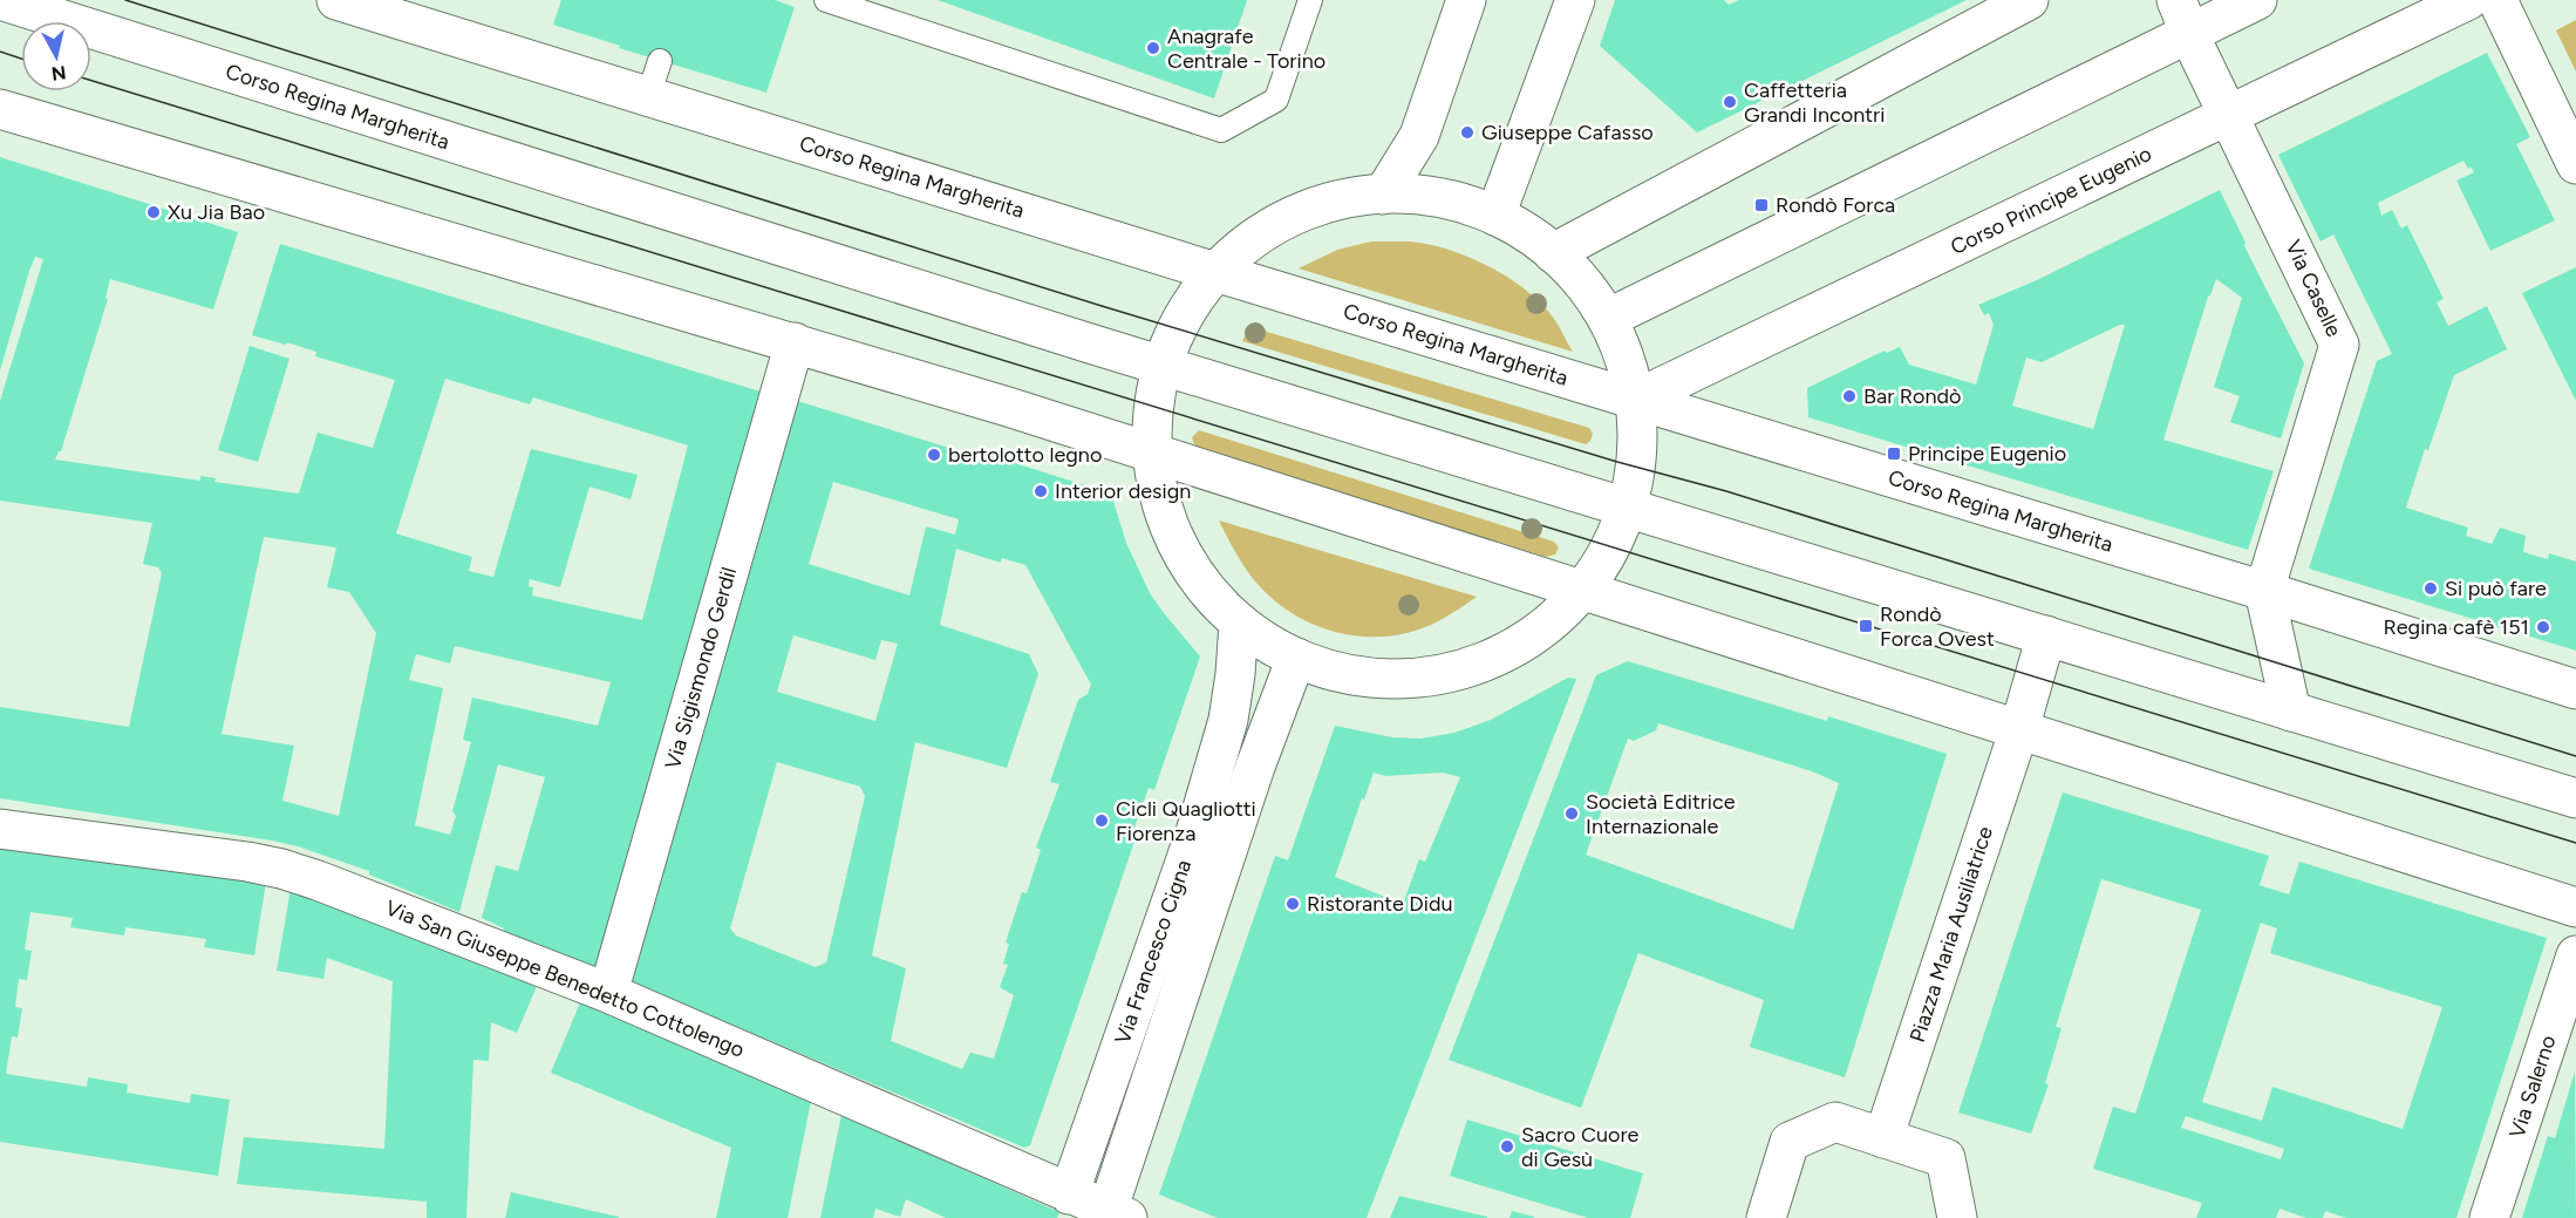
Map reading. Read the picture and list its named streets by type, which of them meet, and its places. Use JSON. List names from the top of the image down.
{
  "streets": {
    "street": [
      "Corso Regina Margherita",
      "Corso Principe Eugenio",
      "Via Caselle",
      "Via Sigismondo Gerdil",
      "Piazza Maria Ausiliatrice",
      "Via Francesco Cigna",
      "Via San Giuseppe Benedetto Cottolengo",
      "Via Salerno"
    ]
  },
  "crossings": [
    ["Corso Regina Margherita", "Corso Principe Eugenio"],
    ["Corso Regina Margherita", "Via Caselle"],
    ["Corso Principe Eugenio", "Via Caselle"],
    ["Via Sigismondo Gerdil", "Via San Giuseppe Benedetto Cottolengo"],
    ["Via Francesco Cigna", "Via San Giuseppe Benedetto Cottolengo"]
  ],
  "places": {
    "other": [
      "Anagrafe Centrale - Torino",
      "Caffetteria Grandi Incontri",
      "Giuseppe Cafasso",
      "Xu Jia Bao",
      "Bar Rondò",
      "bertolotto legno",
      "Interior design",
      "Si può fare",
      "Regina cafè 151",
      "Società Editrice Internazionale",
      "Cicli Quagliotti Fiorenza",
      "Ristorante Didu",
      "Sacro Cuore di Gesù"
    ],
    "transit": ["Rondò Forca", "Principe Eugenio", "Rondò Forca Ovest"]
  },
  "north": "bottom"
}
